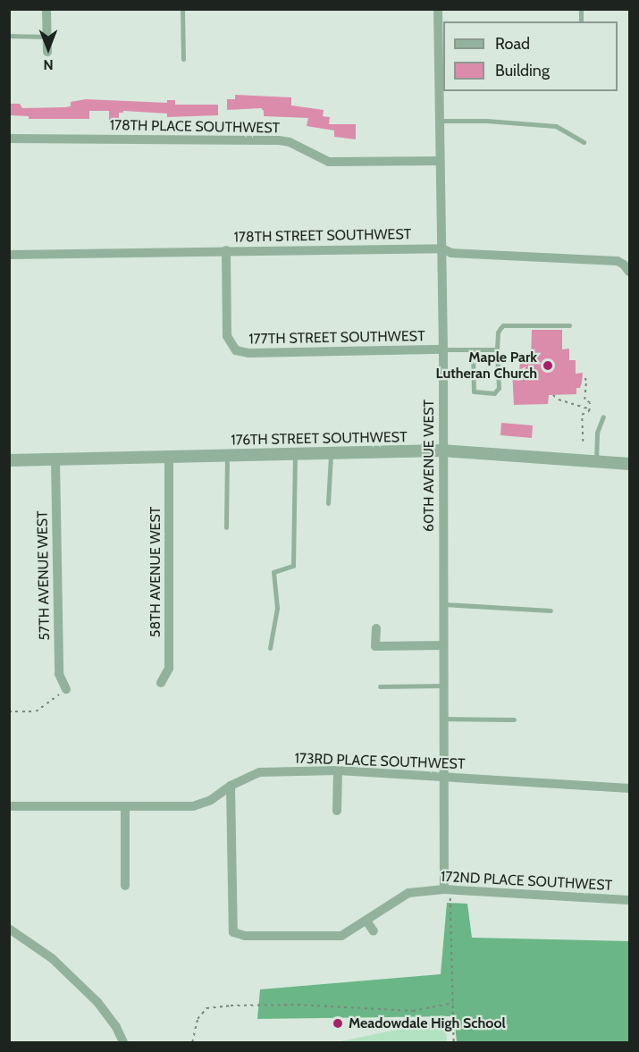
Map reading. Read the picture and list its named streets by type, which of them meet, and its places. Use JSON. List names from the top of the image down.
{
  "streets": {
    "street": [
      "178TH PLACE SOUTHWEST",
      "178TH STREET SOUTHWEST",
      "177TH STREET SOUTHWEST",
      "176TH STREET SOUTHWEST",
      "60TH AVENUE WEST",
      "58TH AVENUE WEST",
      "57TH AVENUE WEST",
      "173RD PLACE SOUTHWEST",
      "172ND PLACE SOUTHWEST"
    ]
  },
  "crossings": [
    ["178TH PLACE SOUTHWEST", "60TH AVENUE WEST"],
    ["178TH STREET SOUTHWEST", "177TH STREET SOUTHWEST"],
    ["178TH STREET SOUTHWEST", "60TH AVENUE WEST"],
    ["177TH STREET SOUTHWEST", "60TH AVENUE WEST"],
    ["176TH STREET SOUTHWEST", "60TH AVENUE WEST"],
    ["176TH STREET SOUTHWEST", "58TH AVENUE WEST"],
    ["176TH STREET SOUTHWEST", "57TH AVENUE WEST"],
    ["60TH AVENUE WEST", "173RD PLACE SOUTHWEST"],
    ["60TH AVENUE WEST", "172ND PLACE SOUTHWEST"],
    ["173RD PLACE SOUTHWEST", "172ND PLACE SOUTHWEST"]
  ],
  "places": ["Maple Park Lutheran Church", "Meadowdale High School"],
  "legend": ["Road", "Building"],
  "north": "bottom"
}
